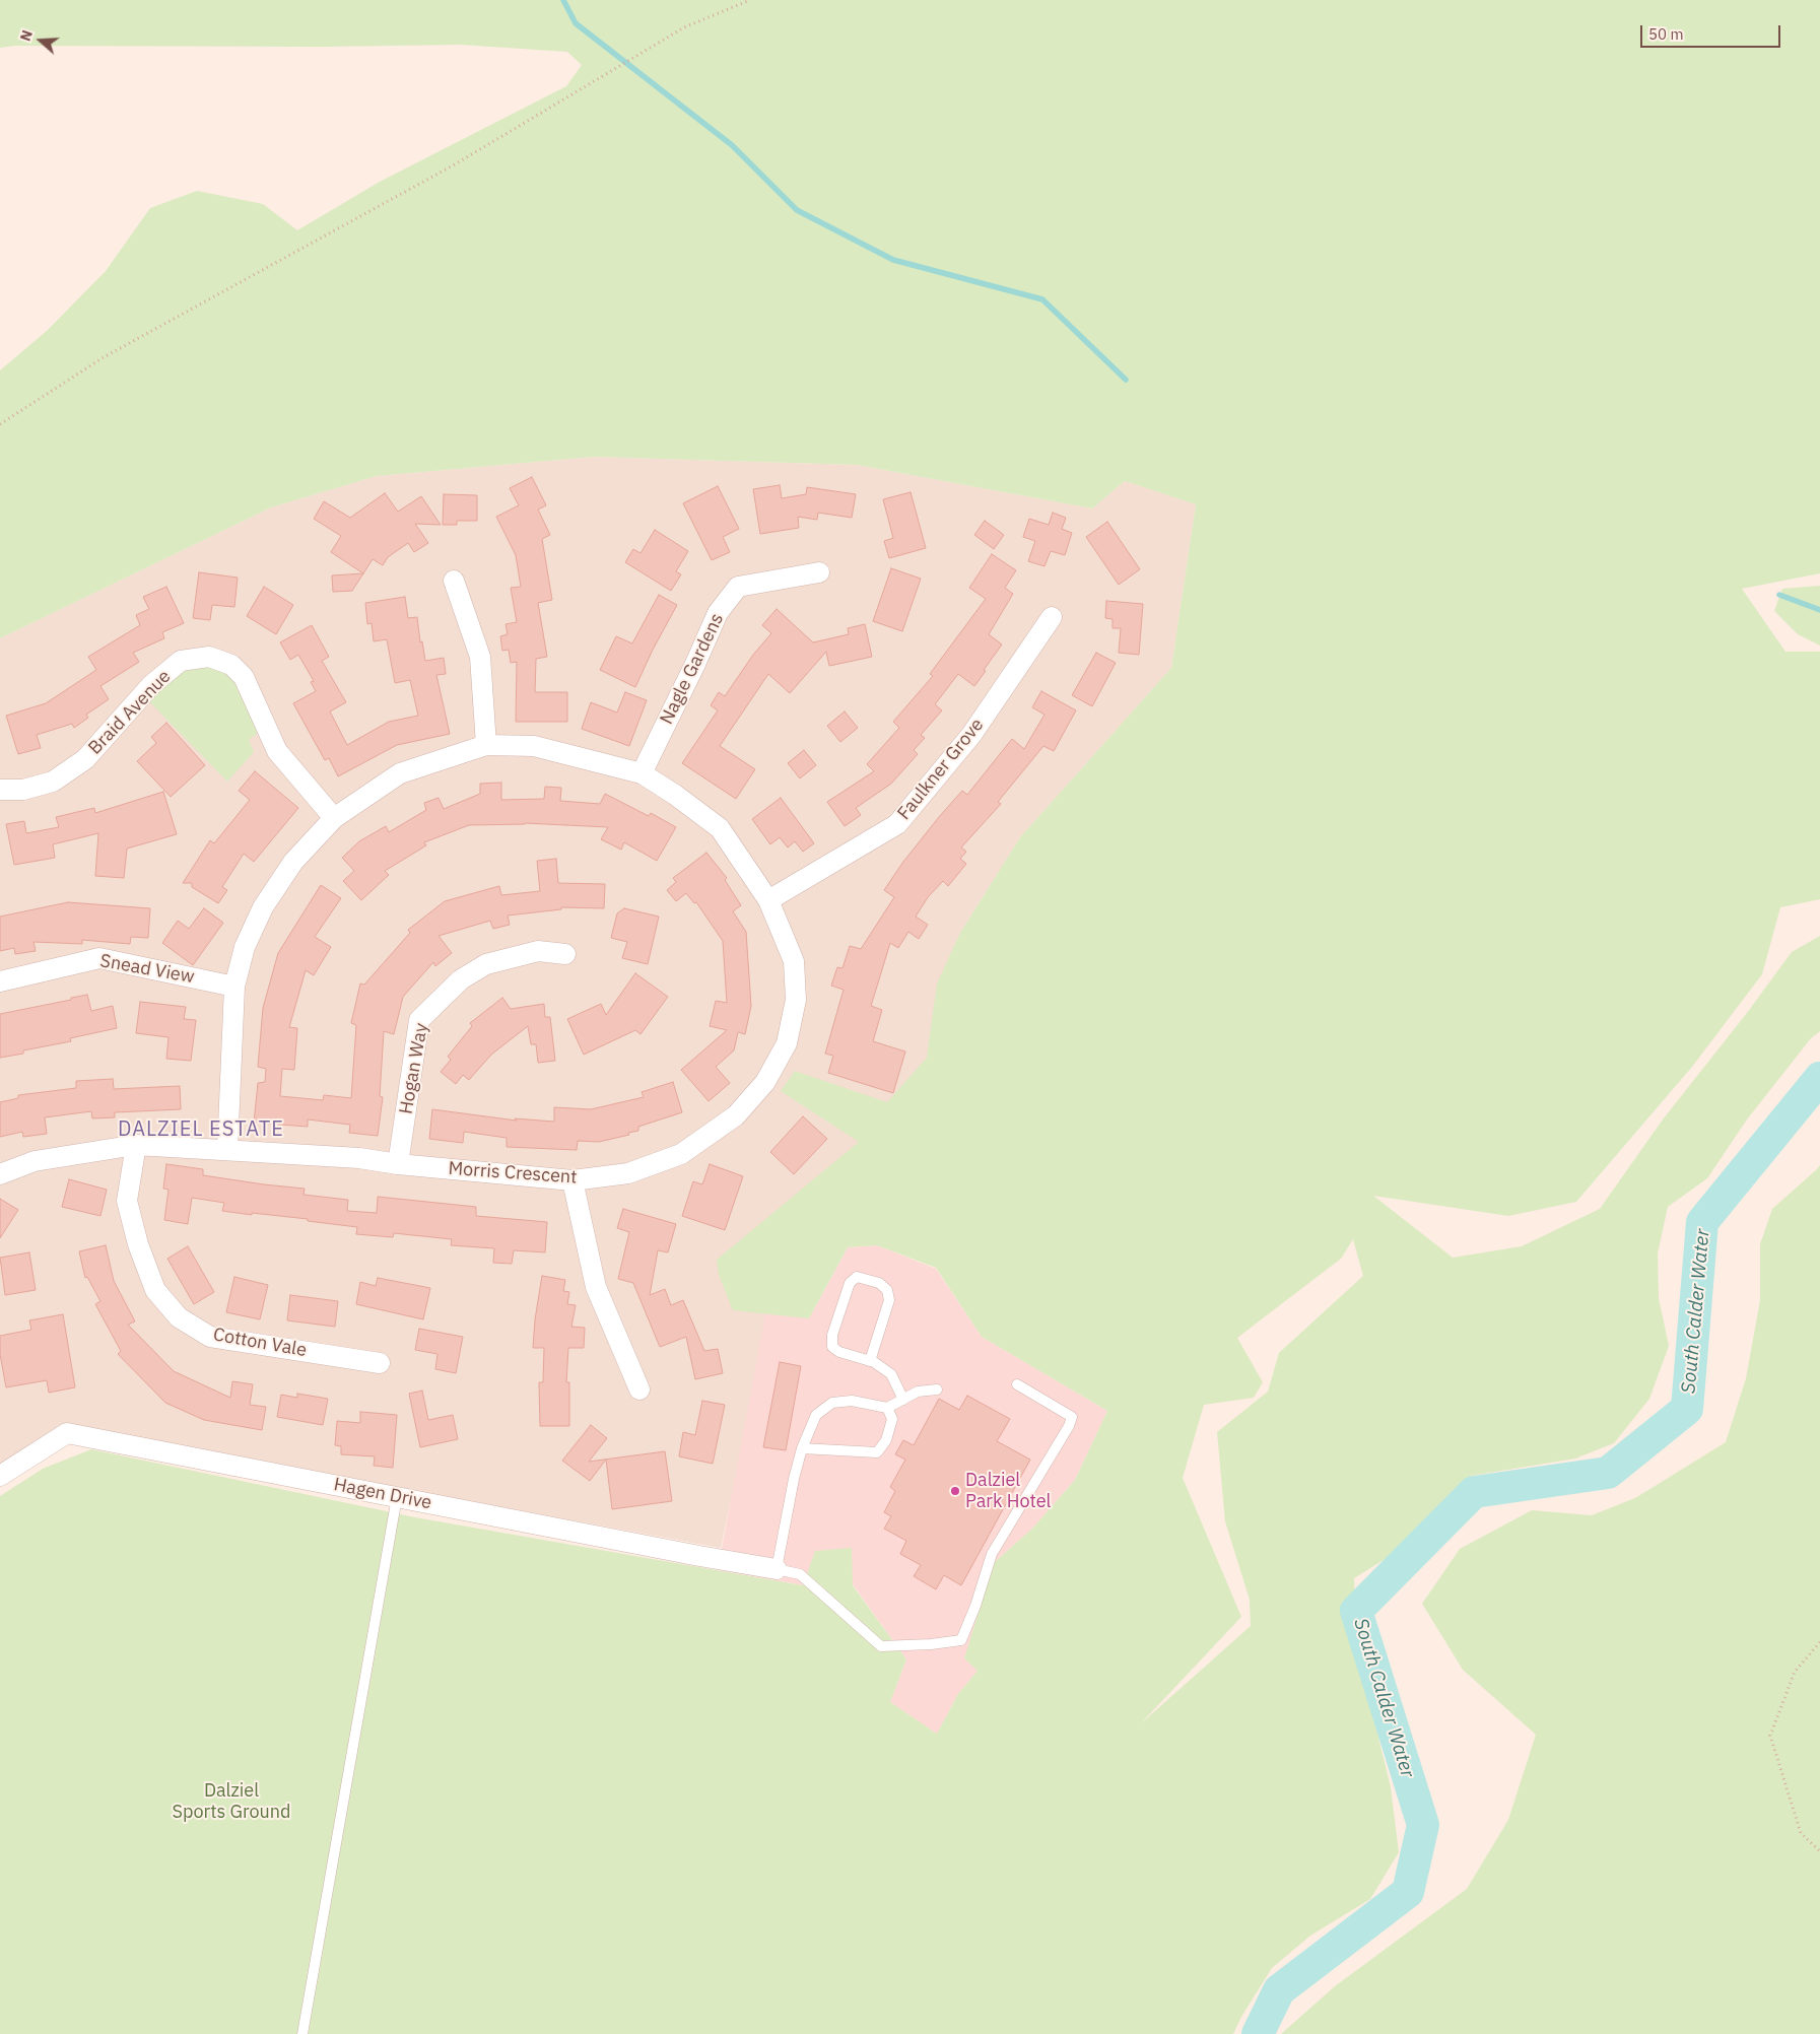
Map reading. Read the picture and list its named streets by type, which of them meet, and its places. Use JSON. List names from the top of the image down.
{
  "streets": {
    "street": [
      "Nagle Gardens",
      "Braid Avenue",
      "Faulkner Grove",
      "Snead View",
      "Hogan Way",
      "Morris Crescent",
      "Cotton Vale",
      "Hagen Drive"
    ]
  },
  "crossings": [
    ["Nagle Gardens", "Morris Crescent"],
    ["Braid Avenue", "Morris Crescent"],
    ["Faulkner Grove", "Morris Crescent"],
    ["Snead View", "Morris Crescent"],
    ["Hogan Way", "Morris Crescent"],
    ["Morris Crescent", "Cotton Vale"]
  ],
  "districts": ["DALZIEL ESTATE"],
  "water": ["South Calder Water"],
  "parks": ["Dalziel Sports Ground"],
  "places": ["Dalziel Park Hotel"],
  "scale_bar": "50 m",
  "north": "left"
}
